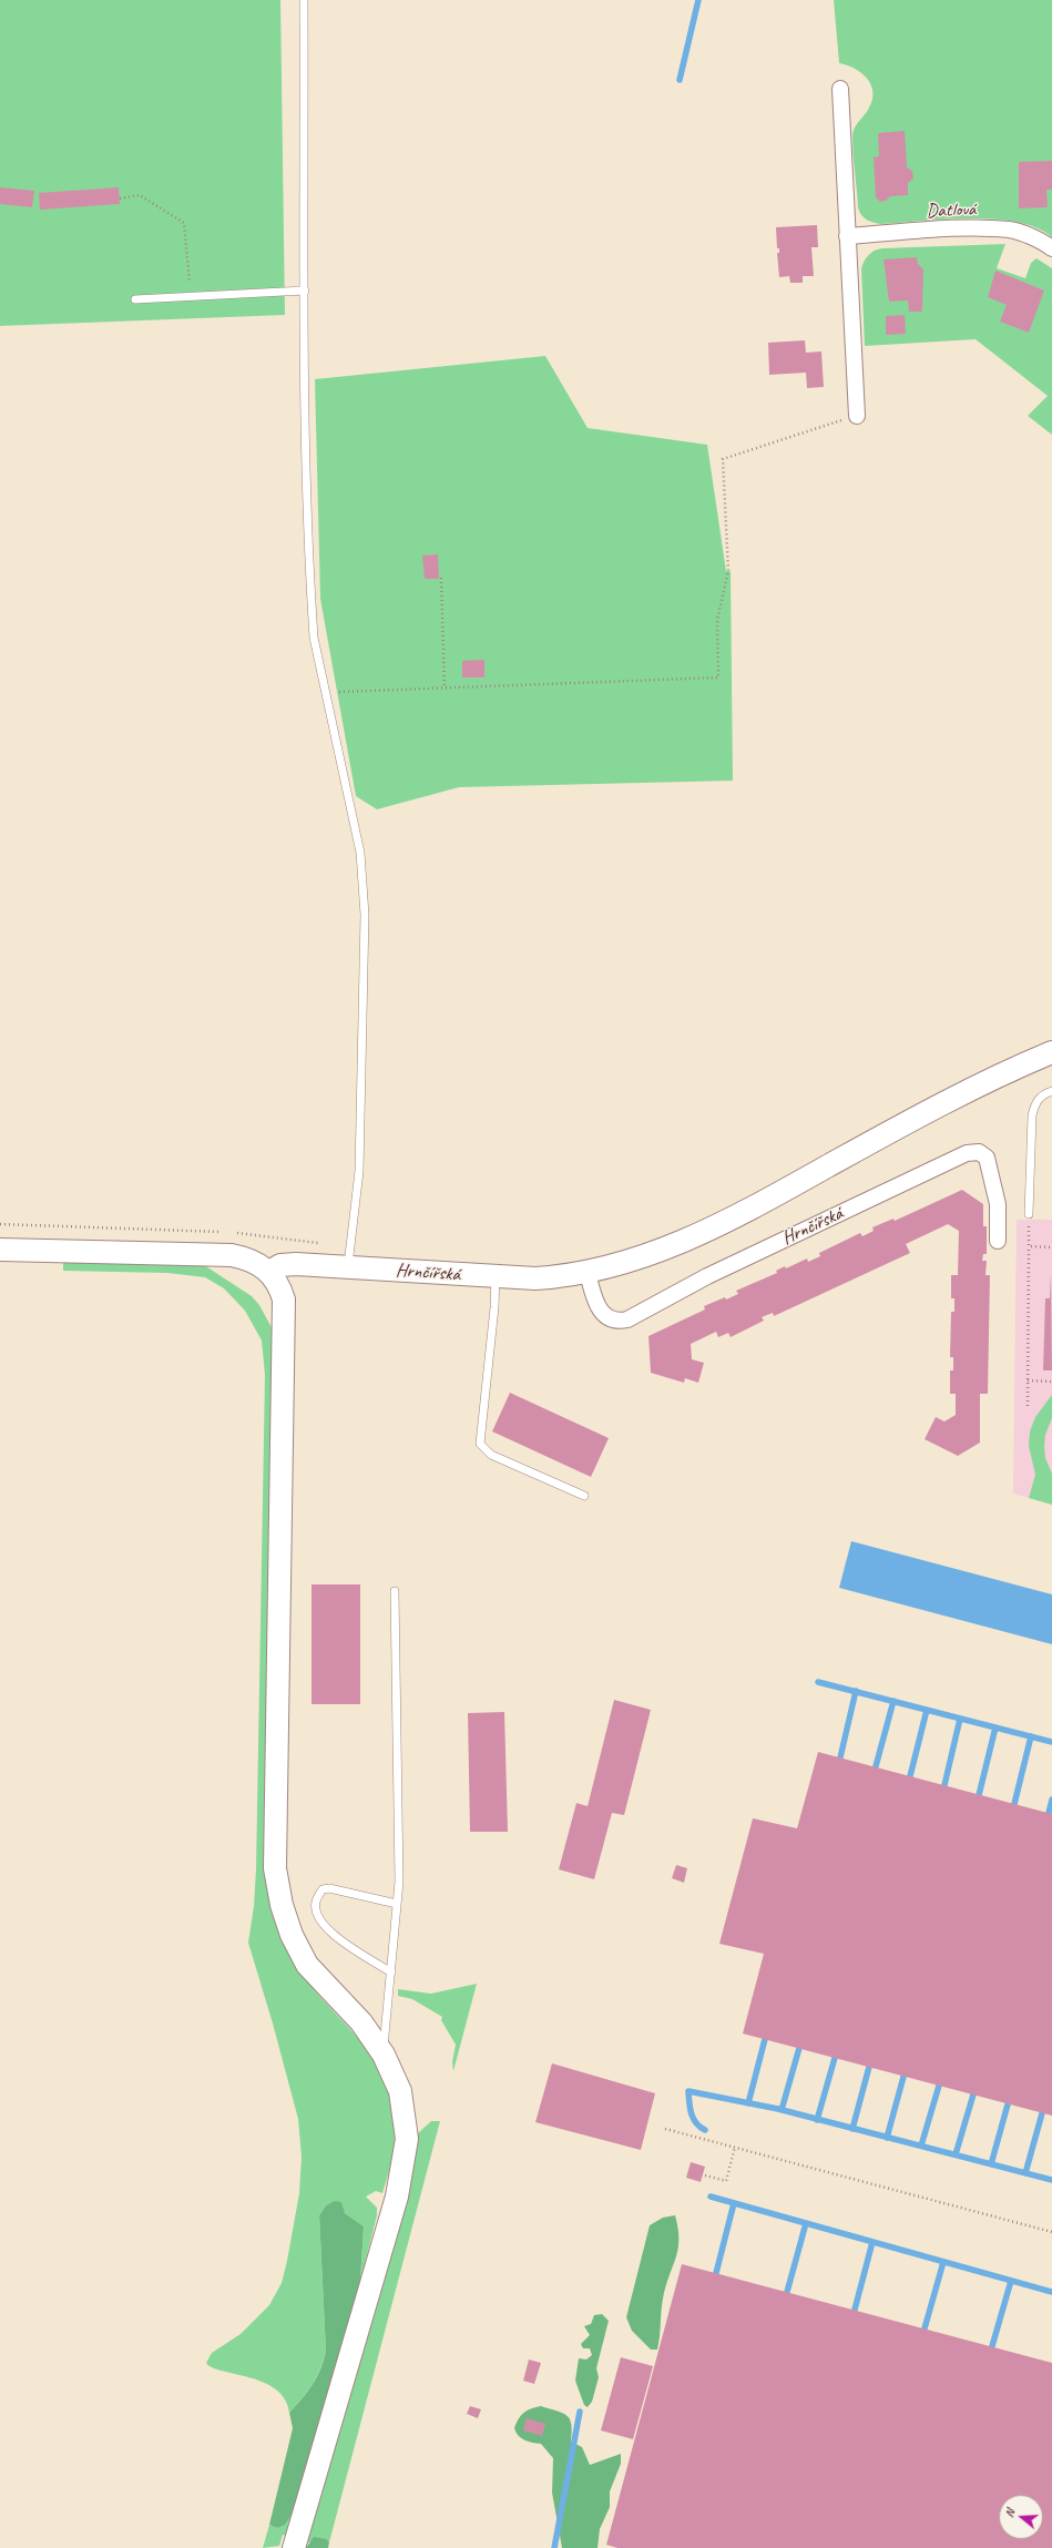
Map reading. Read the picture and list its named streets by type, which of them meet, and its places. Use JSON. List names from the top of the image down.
{
  "streets": {
    "street": ["Datlová", "Hrnčířská"]
  },
  "north": "left"
}
